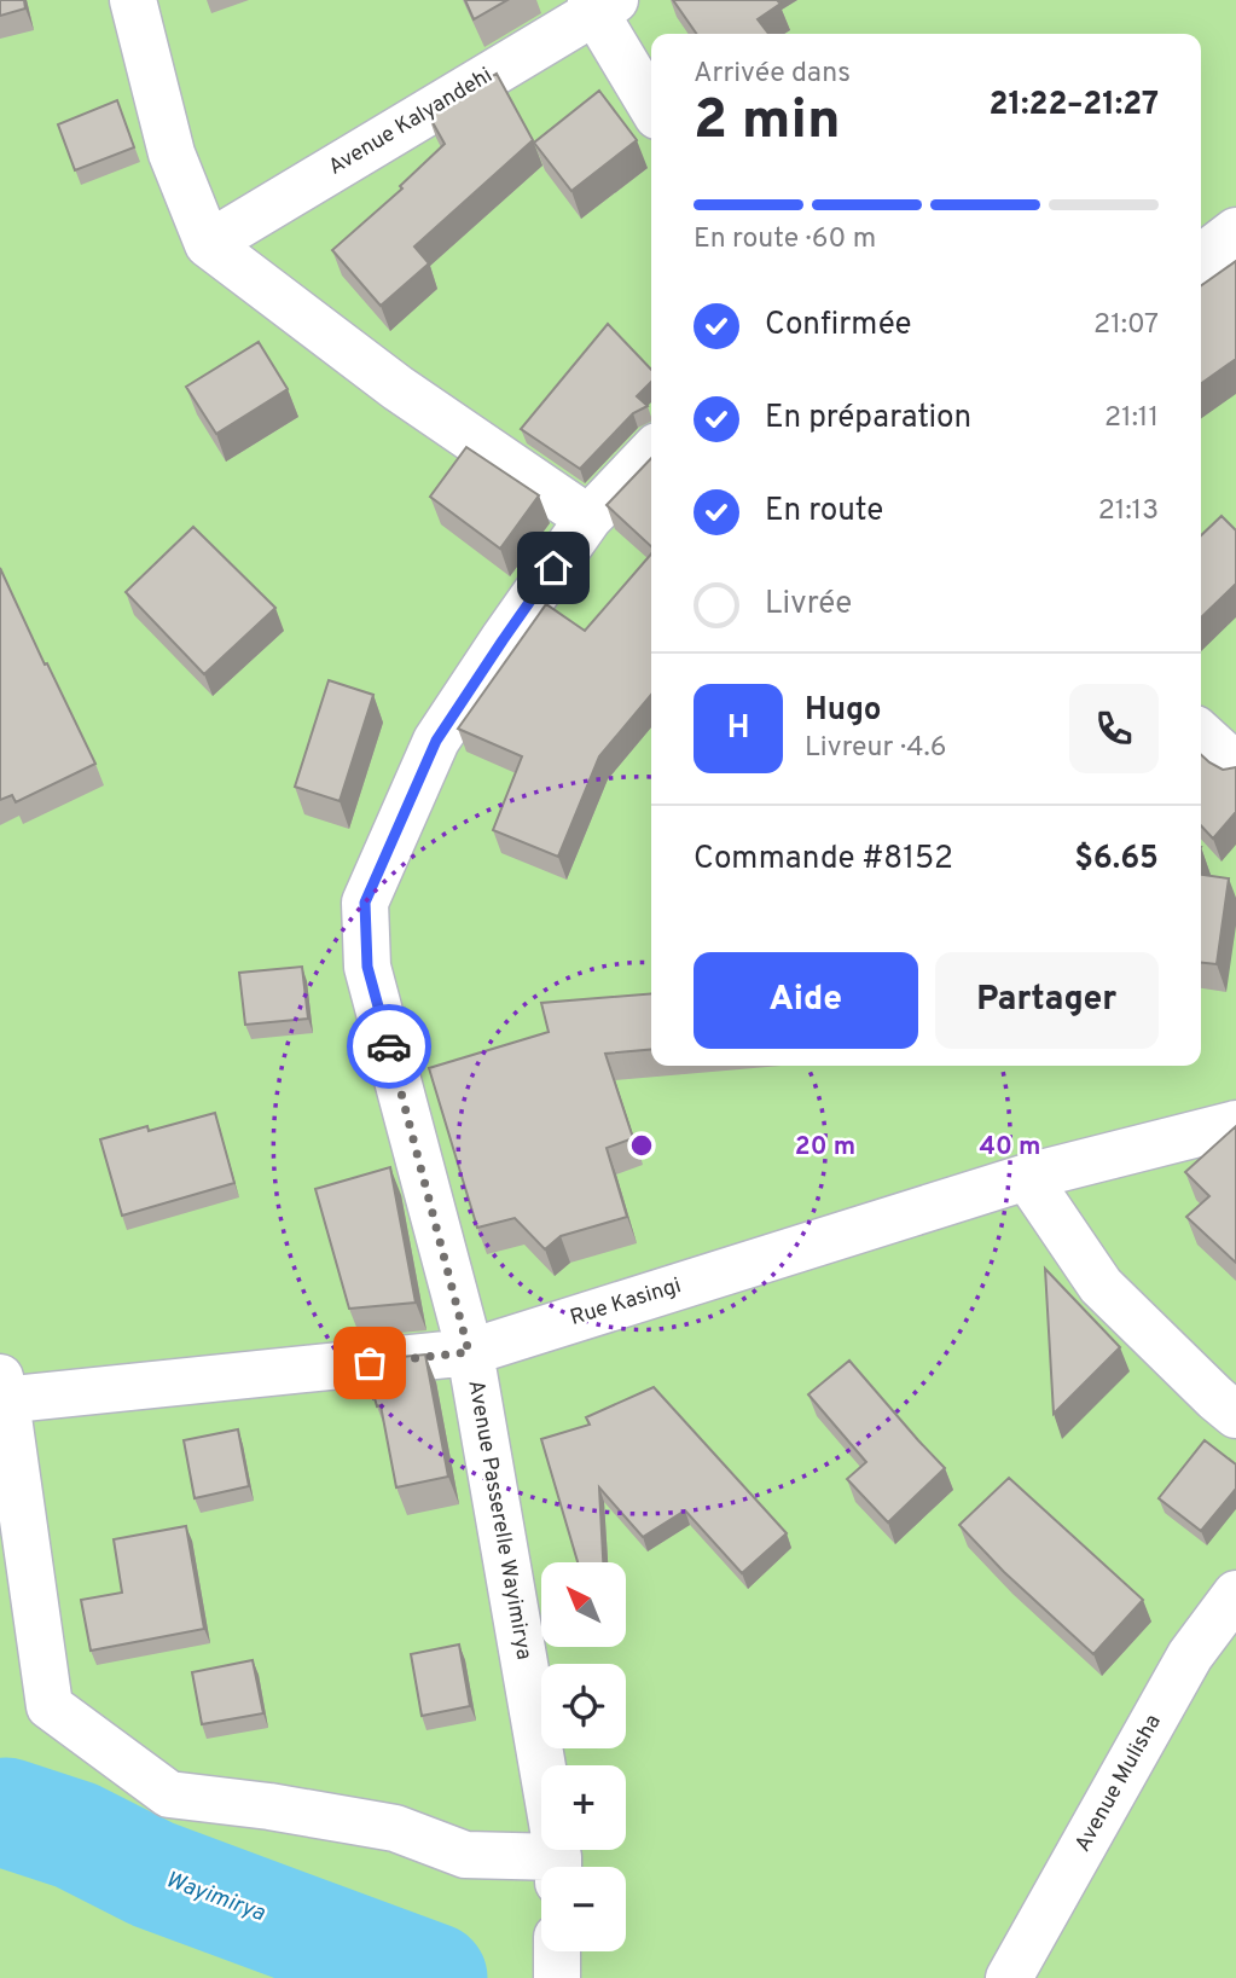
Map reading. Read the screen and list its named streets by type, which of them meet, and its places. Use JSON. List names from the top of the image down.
{
  "streets": {
    "street": [
      "Avenue Kalyandehi",
      "Rue Kasingi",
      "Avenue Passerelle Wayimirya",
      "Avenue Mulisha"
    ]
  },
  "crossings": [
    ["Rue Kasingi", "Avenue Passerelle Wayimirya"]
  ],
  "water": ["Wayimirya"],
  "north": "top left",
  "page": {
    "heading": ["2 min", "Arrivée dans", "21:22–21:27"],
    "panel": [
      "Hugo",
      "Livreur · 4.6",
      "Commande #8152",
      "$6.65"
    ],
    "bar": "En route · 60 m",
    "list": [
      ["Confirmée", "21:07"],
      ["En préparation", "21:11"],
      ["En route", "21:13"],
      "Livrée"
    ],
    "round": "H",
    "buttons": ["Aide", "Partager"],
    "map_buttons": ["+", "−"]
  },
  "rings": ["20 m", "40 m"]
}
